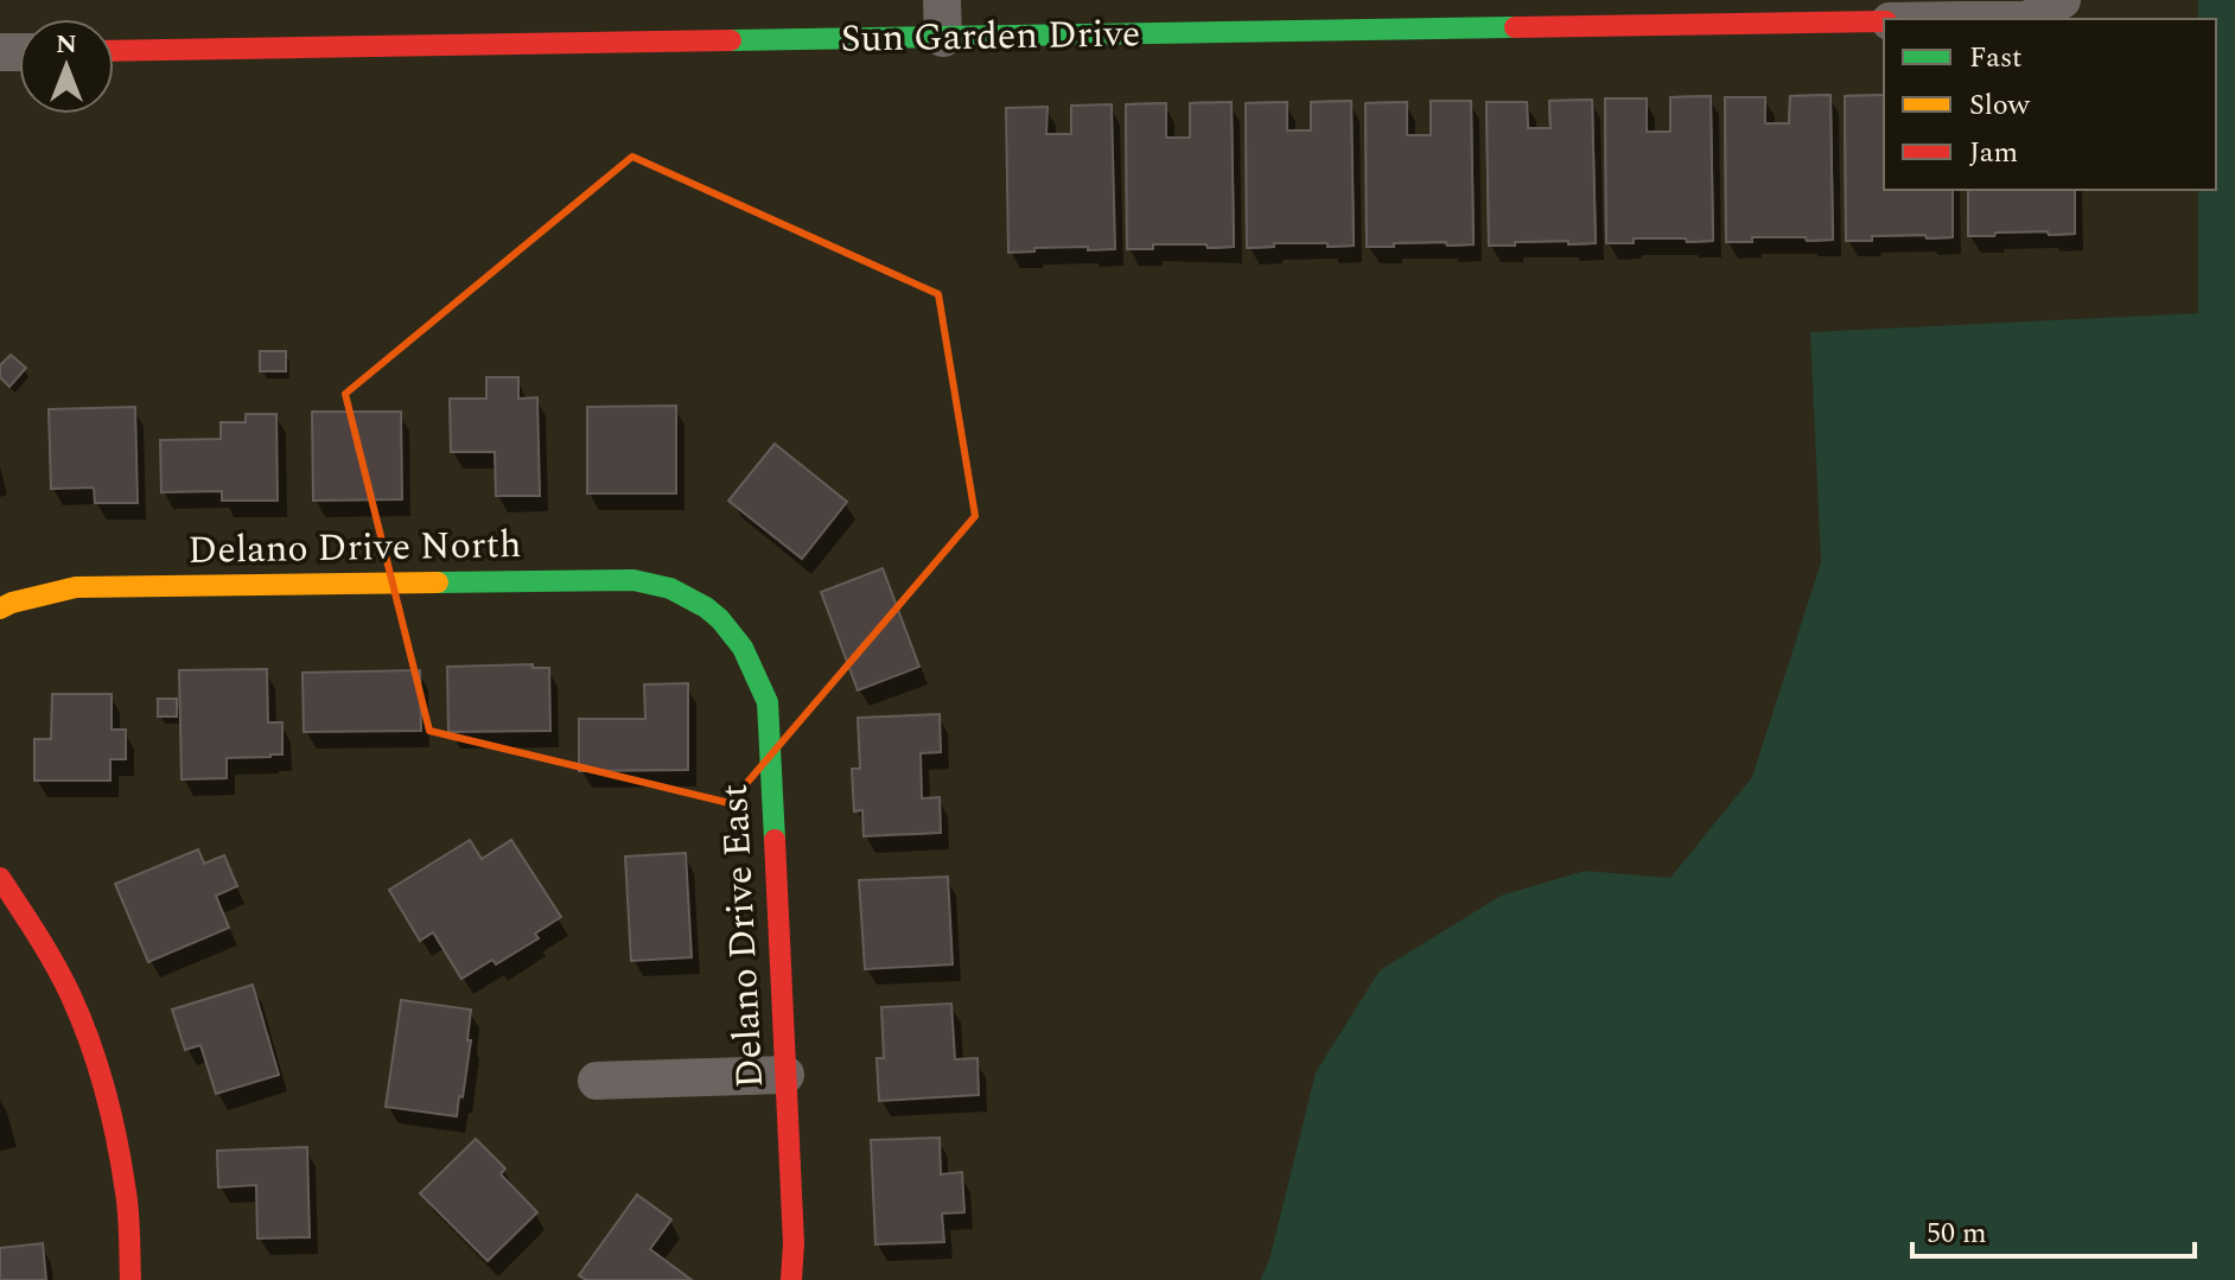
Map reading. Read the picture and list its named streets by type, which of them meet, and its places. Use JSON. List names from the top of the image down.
{
  "streets": {
    "street": ["Sun Garden Drive", "Delano Drive North", "Delano Drive East"]
  },
  "crossings": [
    ["Delano Drive North", "Delano Drive East"]
  ],
  "legend": ["Fast", "Slow", "Jam"],
  "scale_bar": "50 m",
  "north": "top"
}
